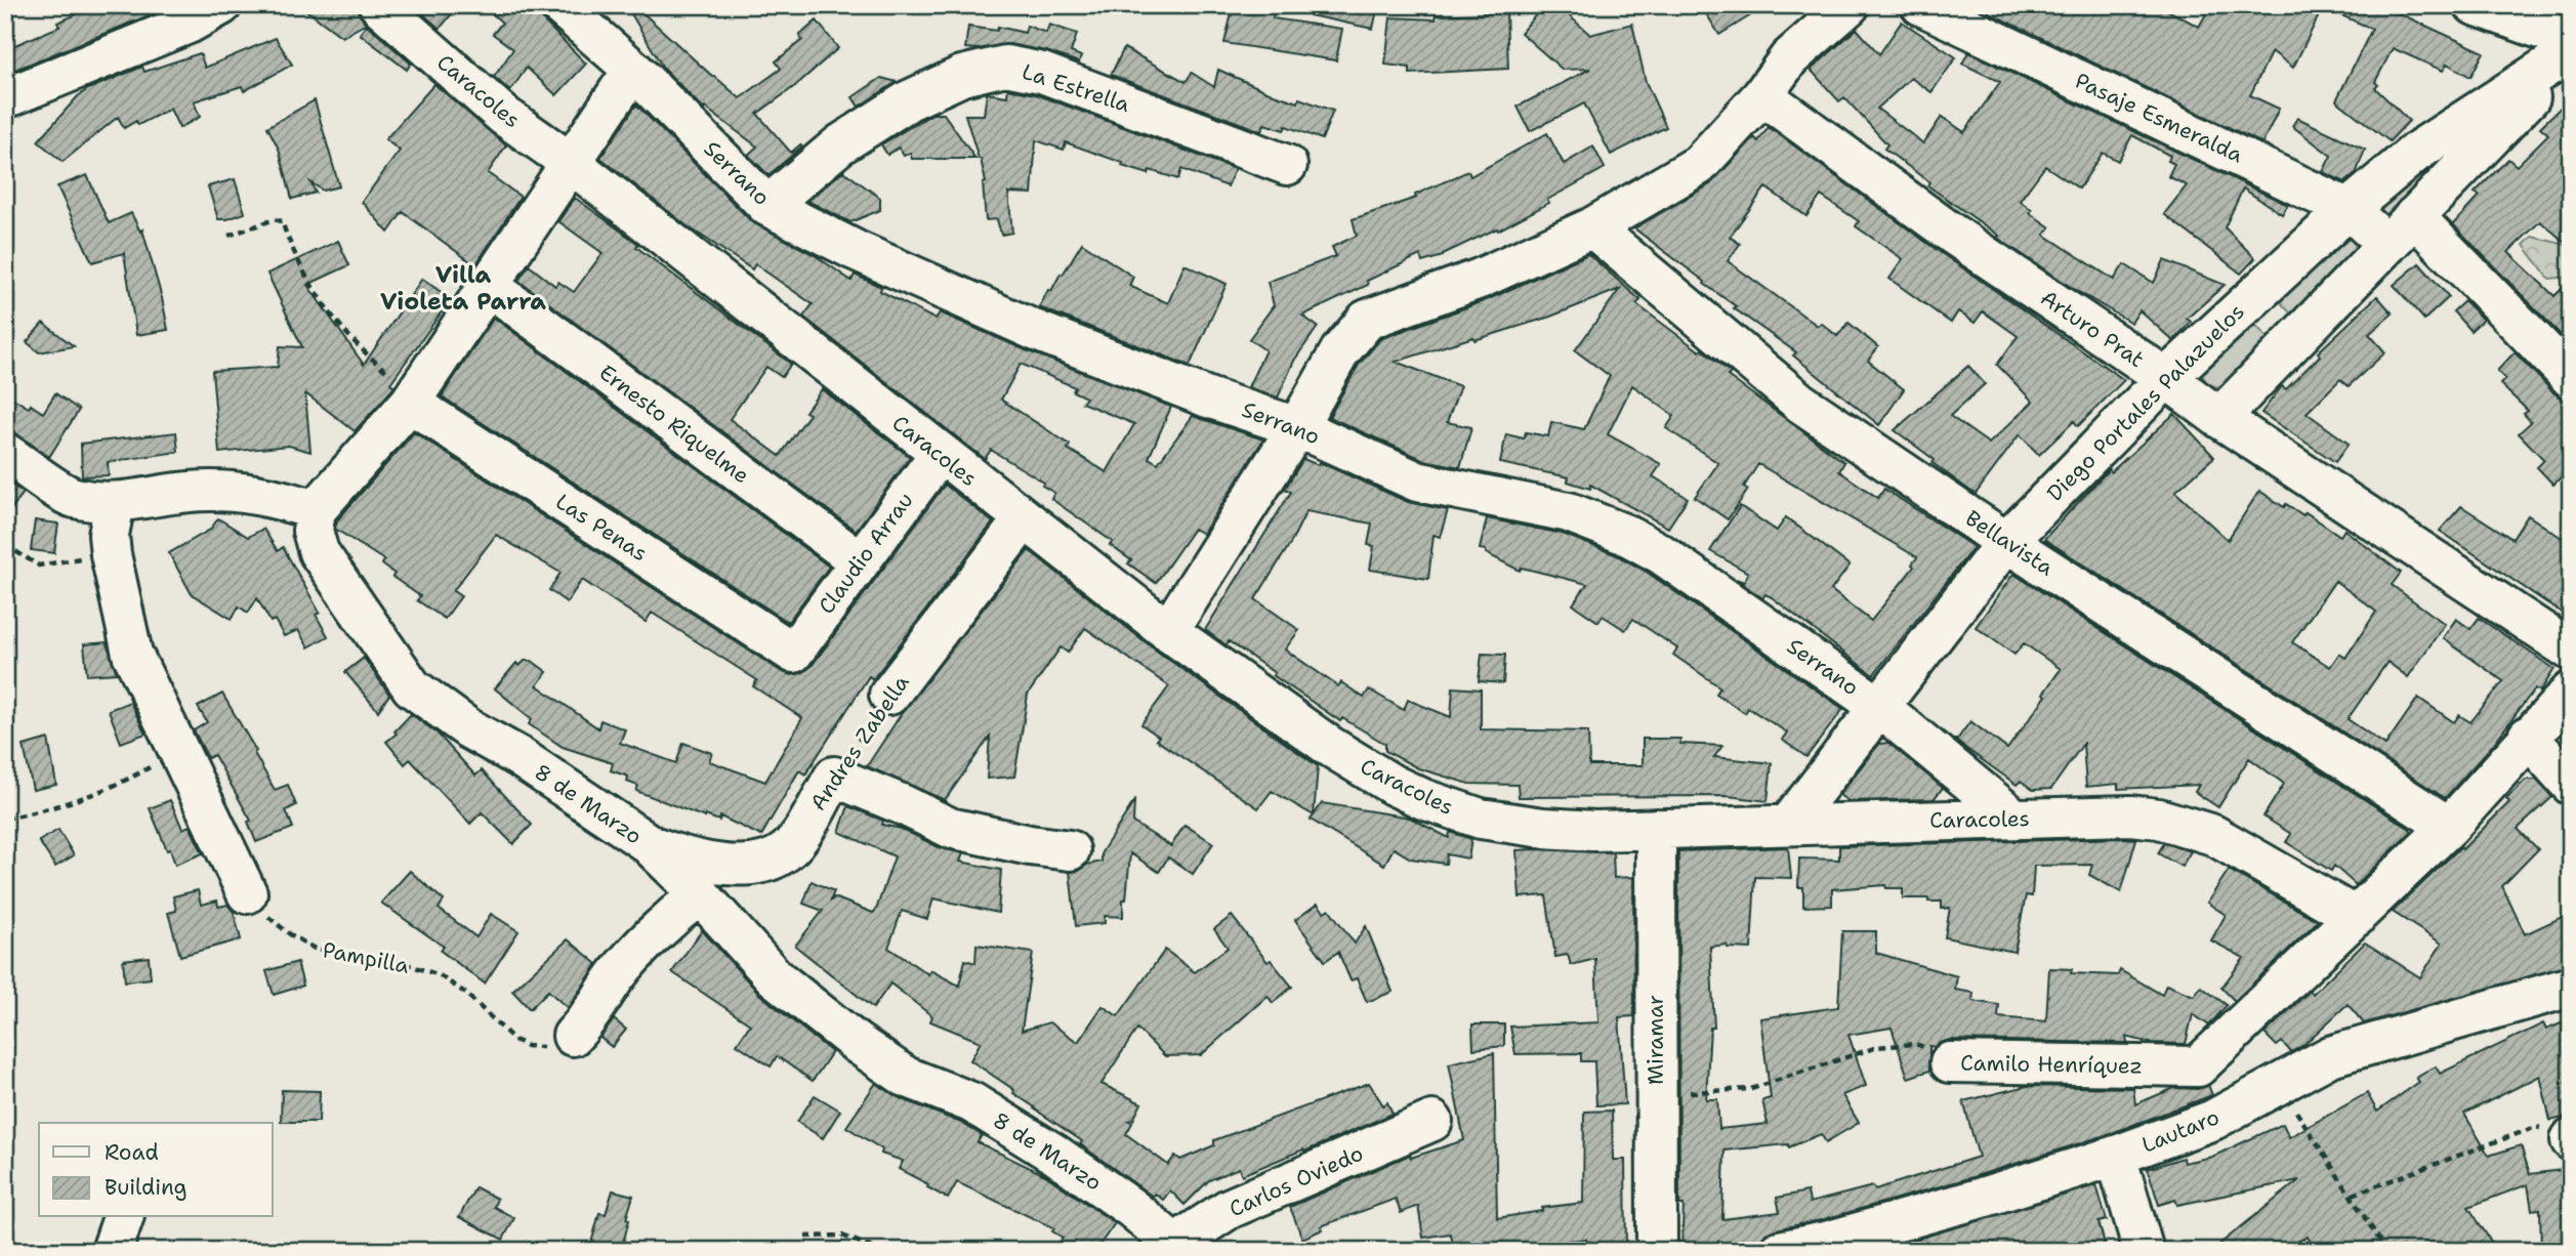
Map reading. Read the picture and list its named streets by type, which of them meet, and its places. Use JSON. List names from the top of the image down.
{
  "streets": {
    "street": [
      "La Estrella",
      "Caracoles",
      "Pasaje Esmeralda",
      "Serrano",
      "Arturo Prat",
      "Diego Portales Palazuelos",
      "Ernesto Riquelme",
      "Las Penas",
      "Bellavista",
      "Claudio Arrau",
      "Andres Zabella",
      "8 de Marzo",
      "Miramar",
      "Camilo Henríquez",
      "Lautaro",
      "Carlos Oviedo"
    ],
    "path": ["Pampilla"]
  },
  "crossings": [
    ["La Estrella", "Serrano"],
    ["Caracoles", "Serrano"],
    ["Caracoles", "Diego Portales Palazuelos"],
    ["Caracoles", "Claudio Arrau"],
    ["Caracoles", "Andres Zabella"],
    ["Caracoles", "Miramar"],
    ["Caracoles", "Camilo Henríquez"],
    ["Pasaje Esmeralda", "Diego Portales Palazuelos"],
    ["Serrano", "Diego Portales Palazuelos"],
    ["Arturo Prat", "Diego Portales Palazuelos"],
    ["Diego Portales Palazuelos", "Bellavista"],
    ["Ernesto Riquelme", "Claudio Arrau"],
    ["Las Penas", "Claudio Arrau"],
    ["Andres Zabella", "8 de Marzo"],
    ["8 de Marzo", "Carlos Oviedo"],
    ["Miramar", "Camilo Henríquez"]
  ],
  "districts": ["Villa Violeta Parra"],
  "legend": ["Road", "Building"]
}
